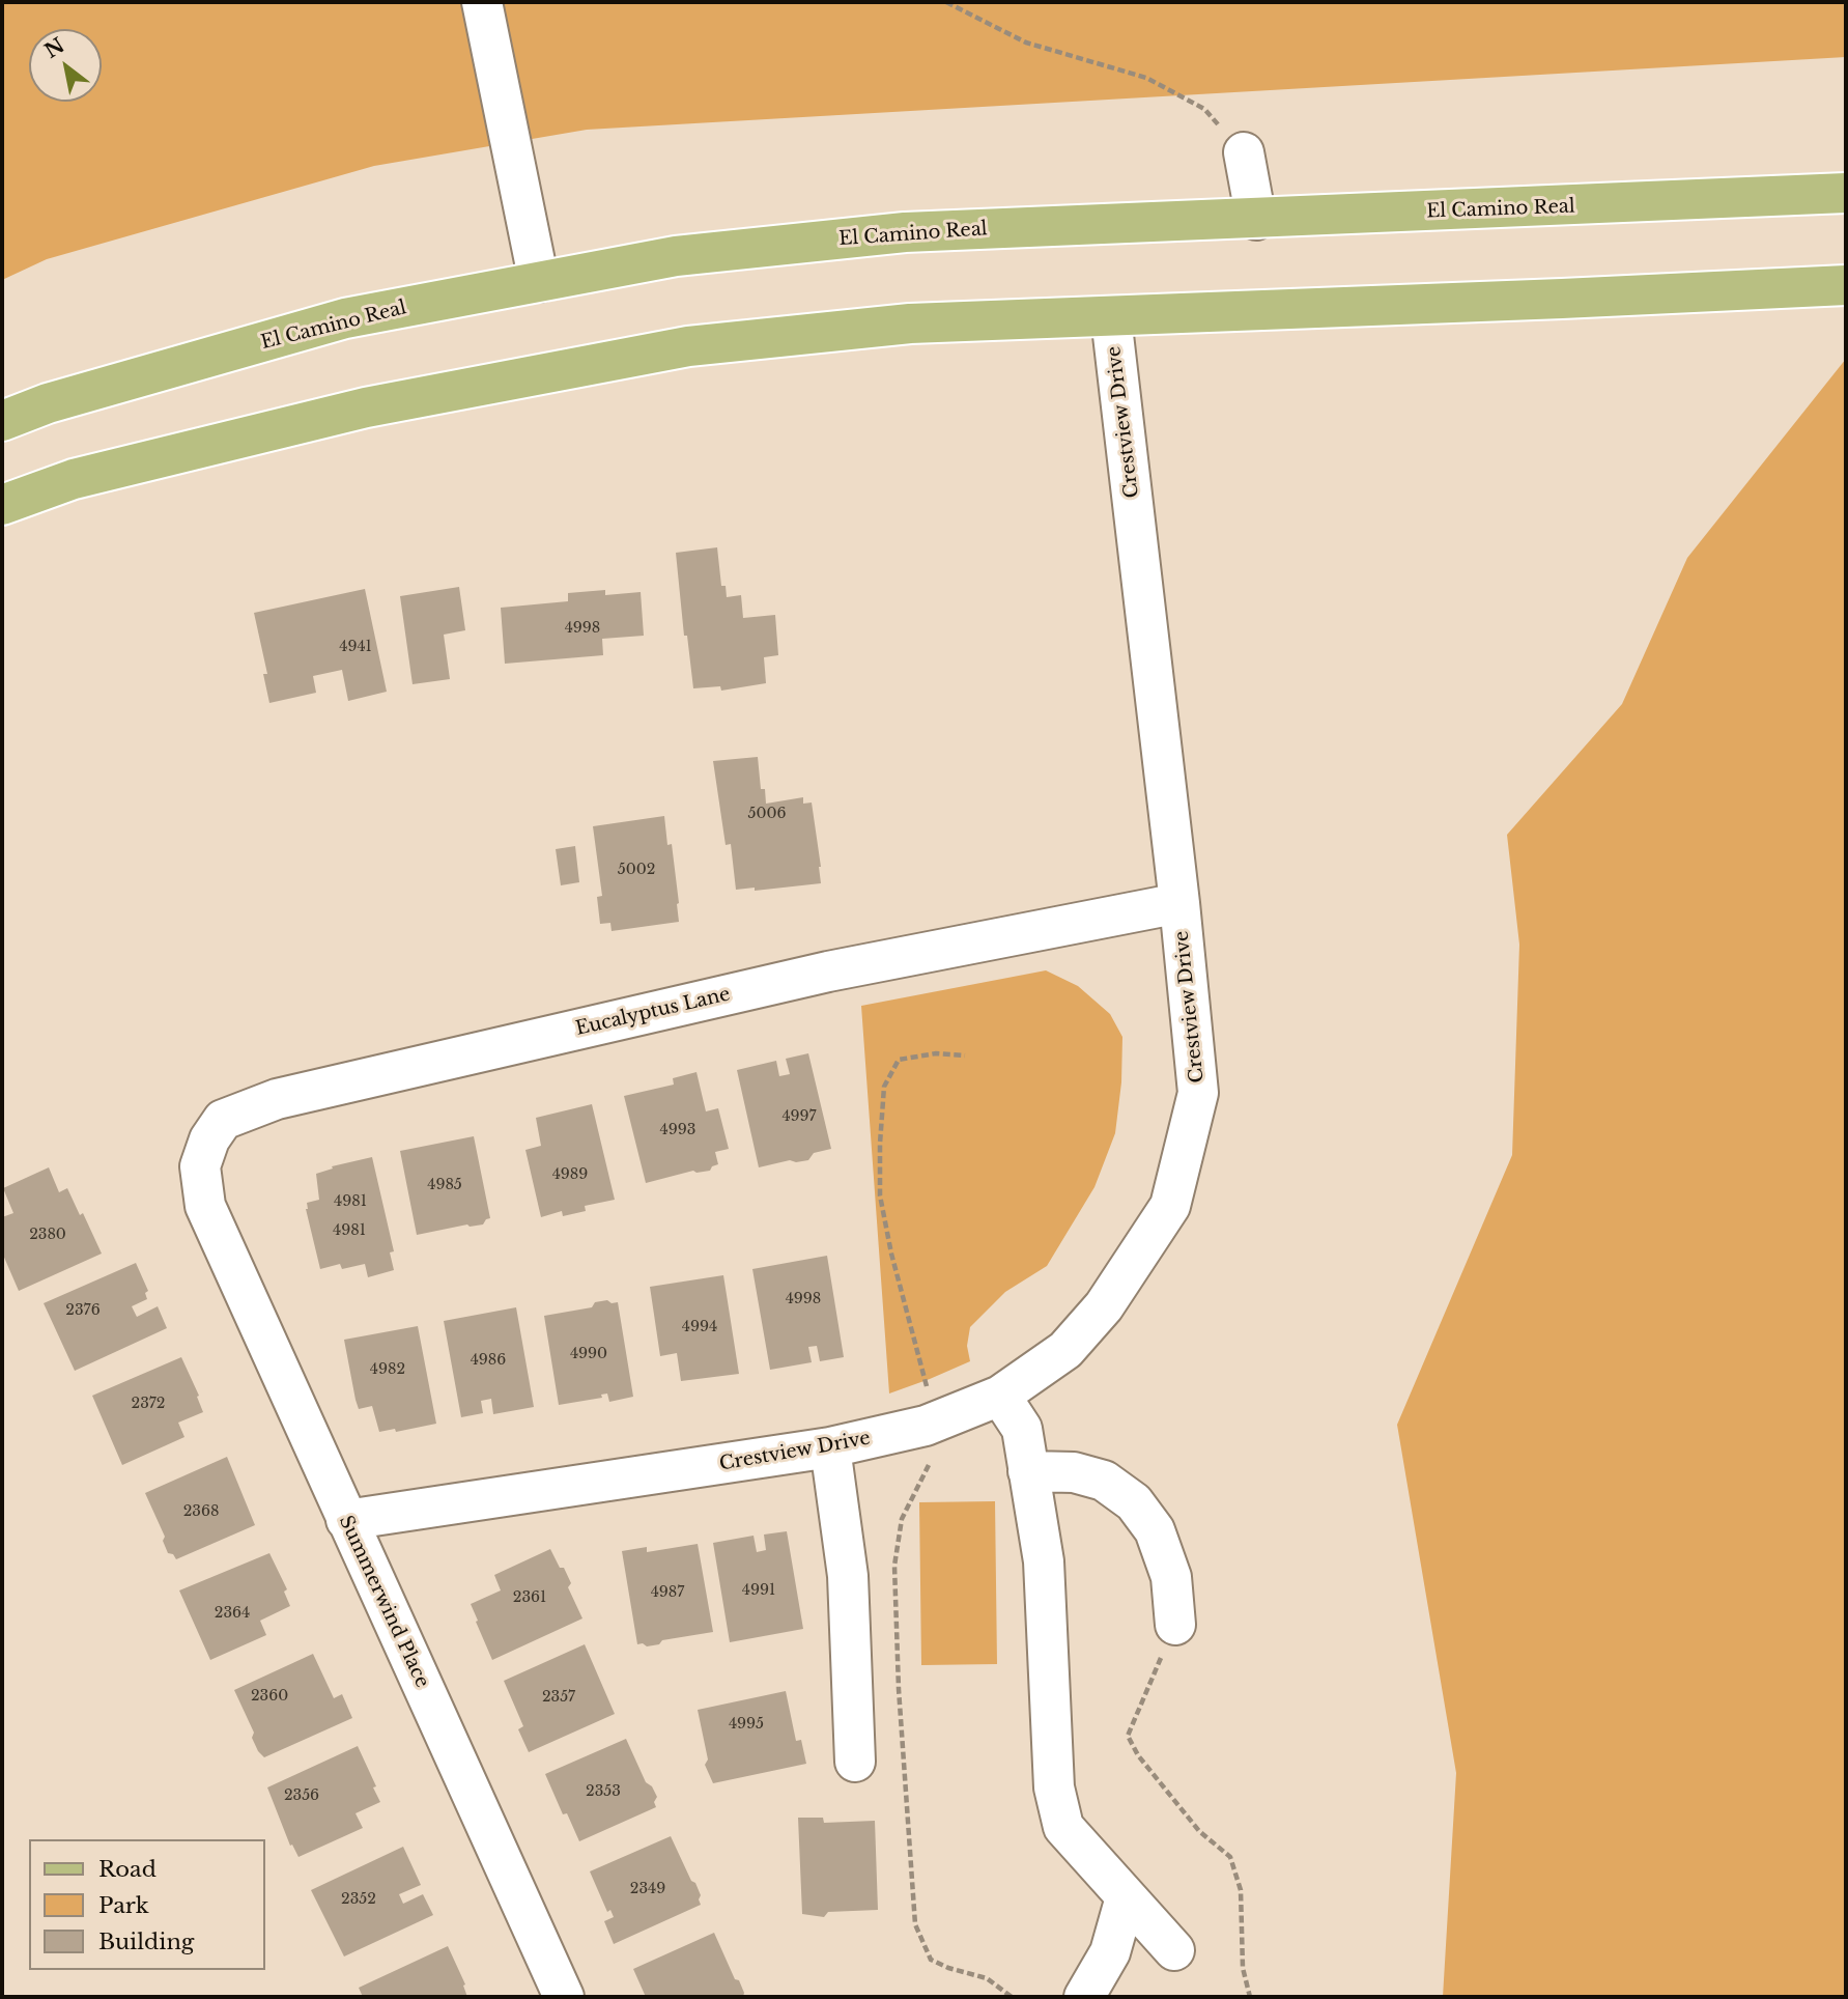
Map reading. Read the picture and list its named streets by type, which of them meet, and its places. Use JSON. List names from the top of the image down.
{
  "streets": {
    "main road": ["El Camino Real"],
    "street": ["Crestview Drive", "Eucalyptus Lane", "Summerwind Place"]
  },
  "crossings": [
    ["Crestview Drive", "Eucalyptus Lane"],
    ["Crestview Drive", "Summerwind Place"],
    ["Eucalyptus Lane", "Summerwind Place"]
  ],
  "house_numbers": [
    "4998",
    "4941",
    "5006",
    "5002",
    "4997",
    "4993",
    "4989",
    "4985",
    "4981",
    "4981",
    "2380",
    "4998",
    "2376",
    "4994",
    "4990",
    "4986",
    "4982",
    "2372",
    "2368",
    "4991",
    "4987",
    "2361",
    "2364",
    "2360",
    "2357",
    "4995",
    "2353",
    "2356",
    "2349",
    "2352"
  ],
  "legend": ["Road", "Park", "Building"],
  "north": "top left"
}
